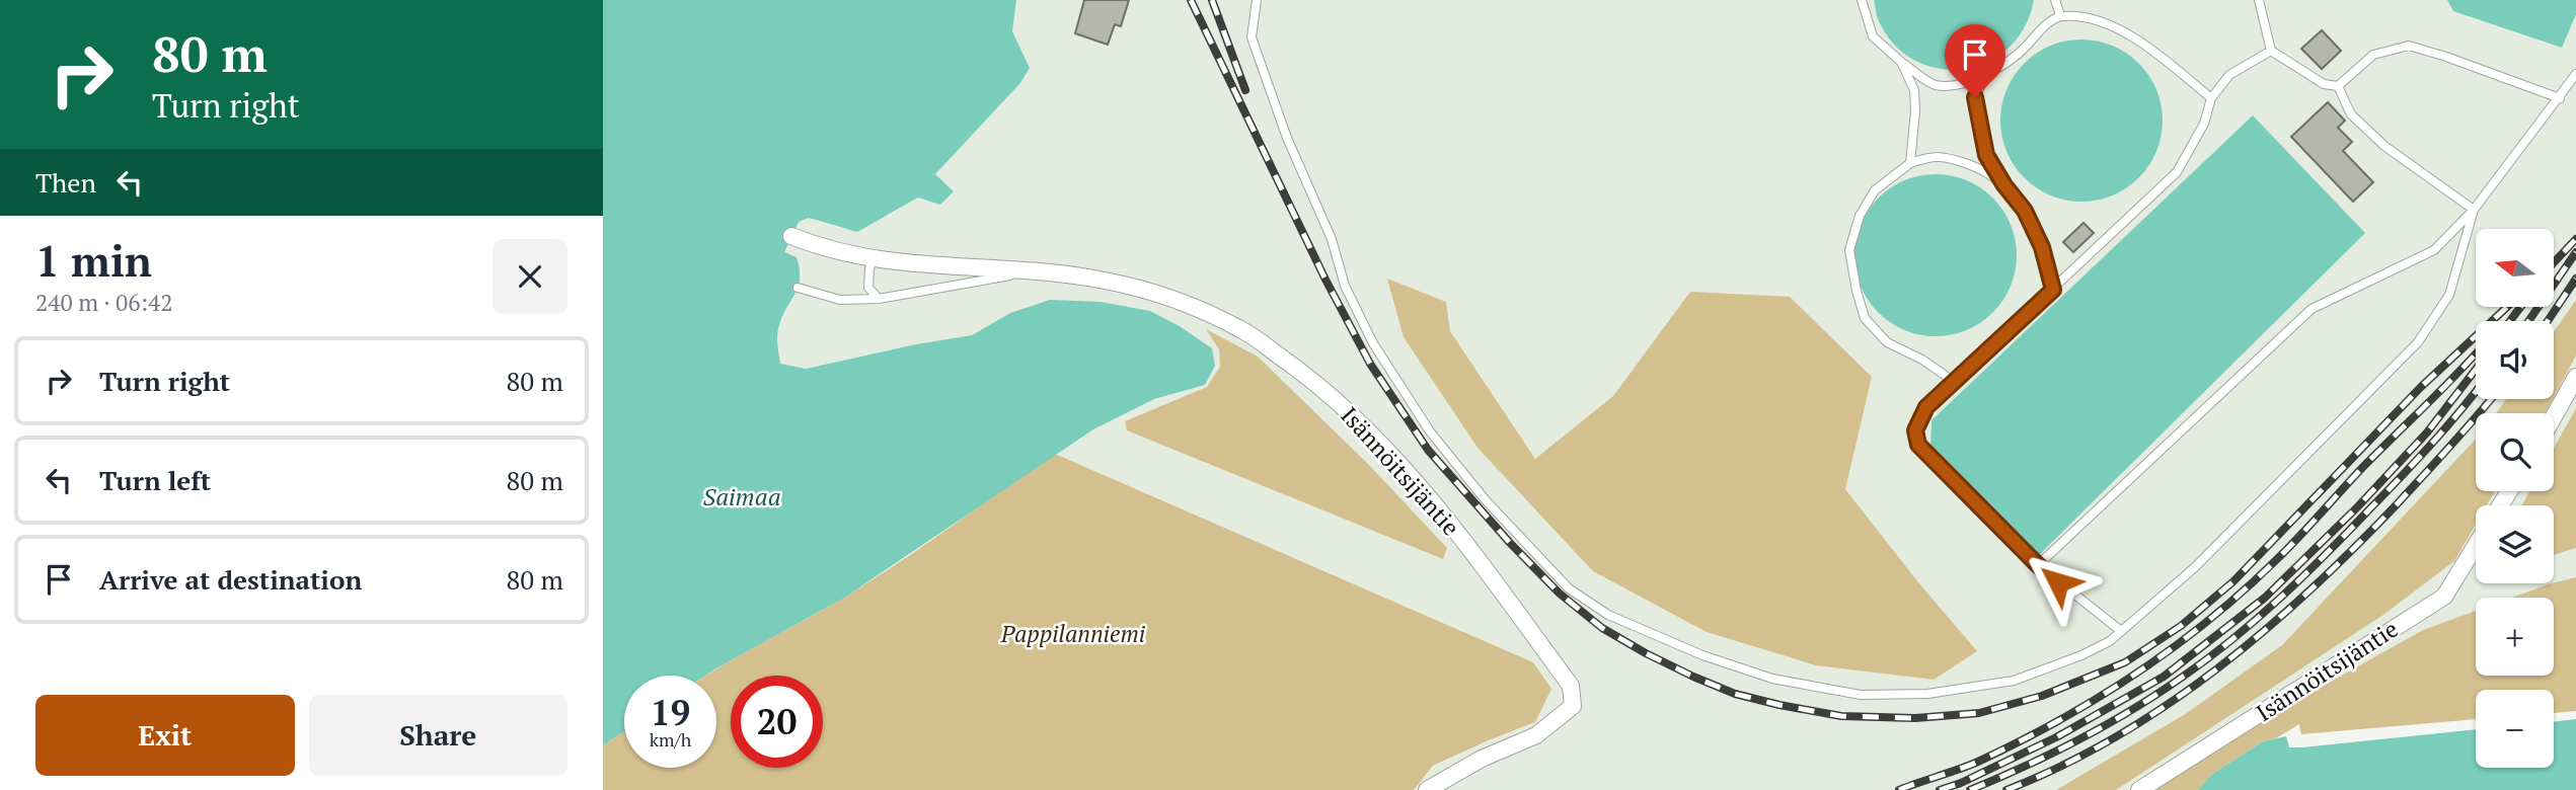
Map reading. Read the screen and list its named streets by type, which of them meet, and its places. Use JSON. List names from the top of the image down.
{
  "streets": {
    "street": ["Isännöitsijäntie"]
  },
  "water": ["Saimaa"],
  "parks": ["Pappilanniemi"],
  "north": "left",
  "page": {
    "turn": ["80 m", "Turn right"],
    "then": "Then",
    "heading": ["1 min", "240 m · 06:42"],
    "map_buttons": ["+", "−"],
    "list": [
      {
        "name": "Turn right",
        "value": "80 m"
      },
      {
        "name": "Turn left",
        "value": "80 m"
      },
      {
        "name": "Arrive at destination",
        "value": "80 m"
      }
    ],
    "speed": "19 km/h",
    "limit": "20",
    "buttons": ["Exit", "Share"]
  }
}
